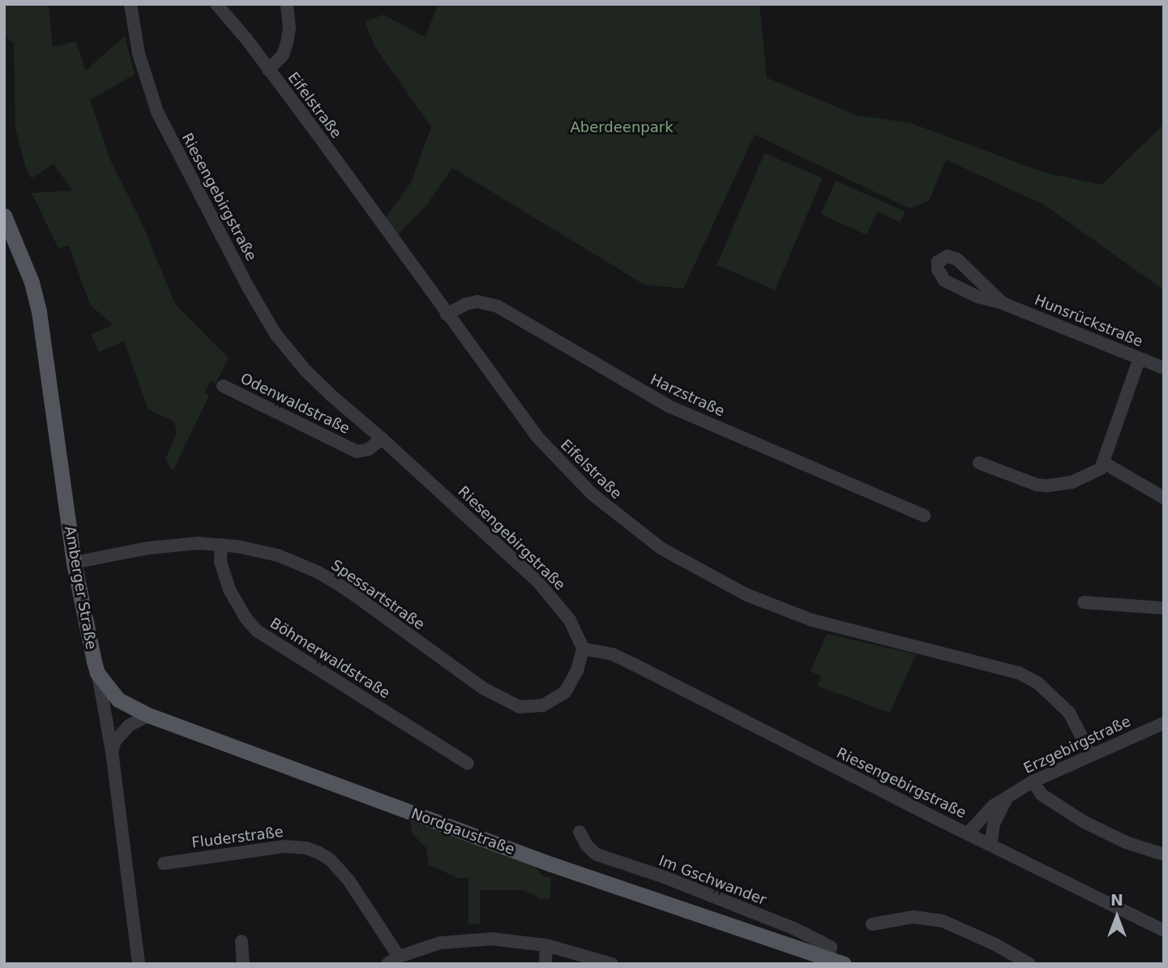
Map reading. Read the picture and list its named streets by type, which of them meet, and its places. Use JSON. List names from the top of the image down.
{
  "streets": {
    "main road": ["Amberger Straße", "Nordgaustraße"],
    "street": [
      "Eifelstraße",
      "Riesengebirgstraße",
      "Hunsrückstraße",
      "Harzstraße",
      "Odenwaldstraße",
      "Spessartstraße",
      "Böhmerwaldstraße",
      "Erzgebirgstraße",
      "Fluderstraße",
      "Im Gschwander"
    ]
  },
  "crossings": [
    ["Eifelstraße", "Harzstraße"],
    ["Eifelstraße", "Erzgebirgstraße"],
    ["Riesengebirgstraße", "Odenwaldstraße"],
    ["Riesengebirgstraße", "Spessartstraße"],
    ["Riesengebirgstraße", "Erzgebirgstraße"],
    ["Amberger Straße", "Spessartstraße"],
    ["Amberger Straße", "Nordgaustraße"],
    ["Spessartstraße", "Böhmerwaldstraße"],
    ["Nordgaustraße", "Im Gschwander"]
  ],
  "parks": ["Aberdeenpark"],
  "north": "top"
}
